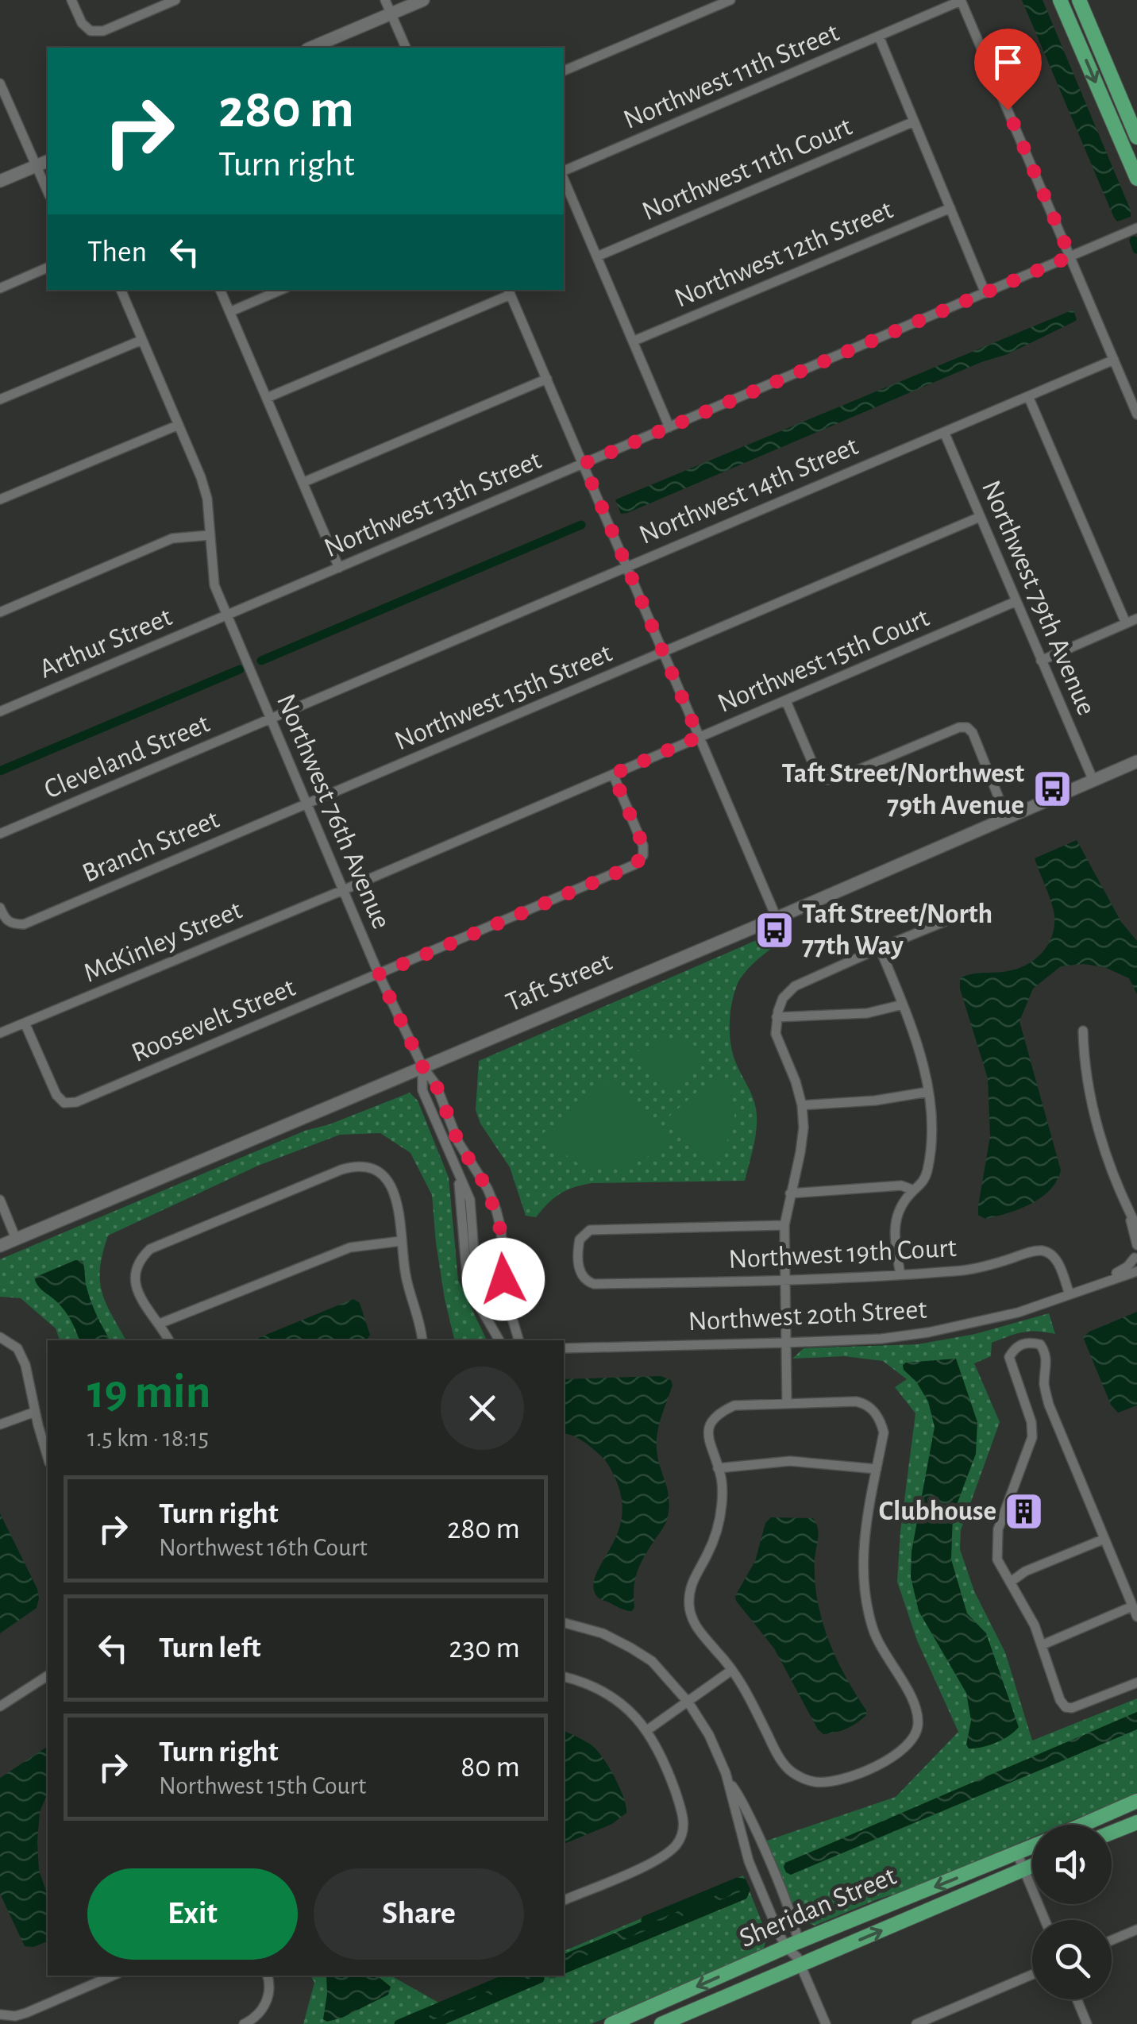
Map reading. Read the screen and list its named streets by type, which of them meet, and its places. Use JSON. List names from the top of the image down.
{
  "streets": {
    "main road": ["Sheridan Street"],
    "street": [
      "Northwest 11th Street",
      "Northwest 11th Court",
      "Northwest 12th Street",
      "Northwest 14th Street",
      "Northwest 13th Street",
      "Northwest 79th Avenue",
      "Arthur Street",
      "Northwest 15th Court",
      "Northwest 15th Street",
      "Cleveland Street",
      "Northwest 76th Avenue",
      "Branch Street",
      "McKinley Street",
      "Taft Street",
      "Roosevelt Street",
      "Northwest 19th Court",
      "Northwest 20th Street"
    ]
  },
  "crossings": [
    ["Northwest 14th Street", "Northwest 79th Avenue"],
    ["Northwest 14th Street", "Cleveland Street"],
    ["Northwest 14th Street", "Northwest 76th Avenue"],
    ["Northwest 13th Street", "Arthur Street"],
    ["Northwest 13th Street", "Northwest 76th Avenue"],
    ["Northwest 79th Avenue", "Northwest 15th Court"],
    ["Northwest 79th Avenue", "Northwest 15th Street"],
    ["Northwest 79th Avenue", "Taft Street"],
    ["Arthur Street", "Northwest 76th Avenue"],
    ["Northwest 15th Court", "Northwest 76th Avenue"],
    ["Northwest 15th Court", "McKinley Street"],
    ["Northwest 15th Court", "Roosevelt Street"],
    ["Northwest 15th Street", "Northwest 76th Avenue"],
    ["Northwest 15th Street", "Branch Street"],
    ["Cleveland Street", "Northwest 76th Avenue"],
    ["Northwest 76th Avenue", "Branch Street"],
    ["Northwest 76th Avenue", "McKinley Street"],
    ["Northwest 76th Avenue", "Taft Street"],
    ["Northwest 76th Avenue", "Roosevelt Street"],
    ["McKinley Street", "Roosevelt Street"],
    ["Northwest 19th Court", "Northwest 20th Street"]
  ],
  "places": {
    "bus stop": ["Taft Street/Northwest 79th Avenue", "Taft Street/North 77th Way"],
    "building": ["Clubhouse"]
  },
  "page": {
    "turn": ["280 m", "Turn right"],
    "then": "Then",
    "heading": ["19 min", "1.5 km · 18:15"],
    "list": [
      {
        "name": "Turn right",
        "note": "Northwest 16th Court",
        "value": "280 m"
      },
      {
        "name": "Turn left",
        "value": "230 m"
      },
      {
        "name": "Turn right",
        "note": "Northwest 15th Court",
        "value": "80 m"
      }
    ],
    "buttons": ["Exit", "Share"]
  }
}
